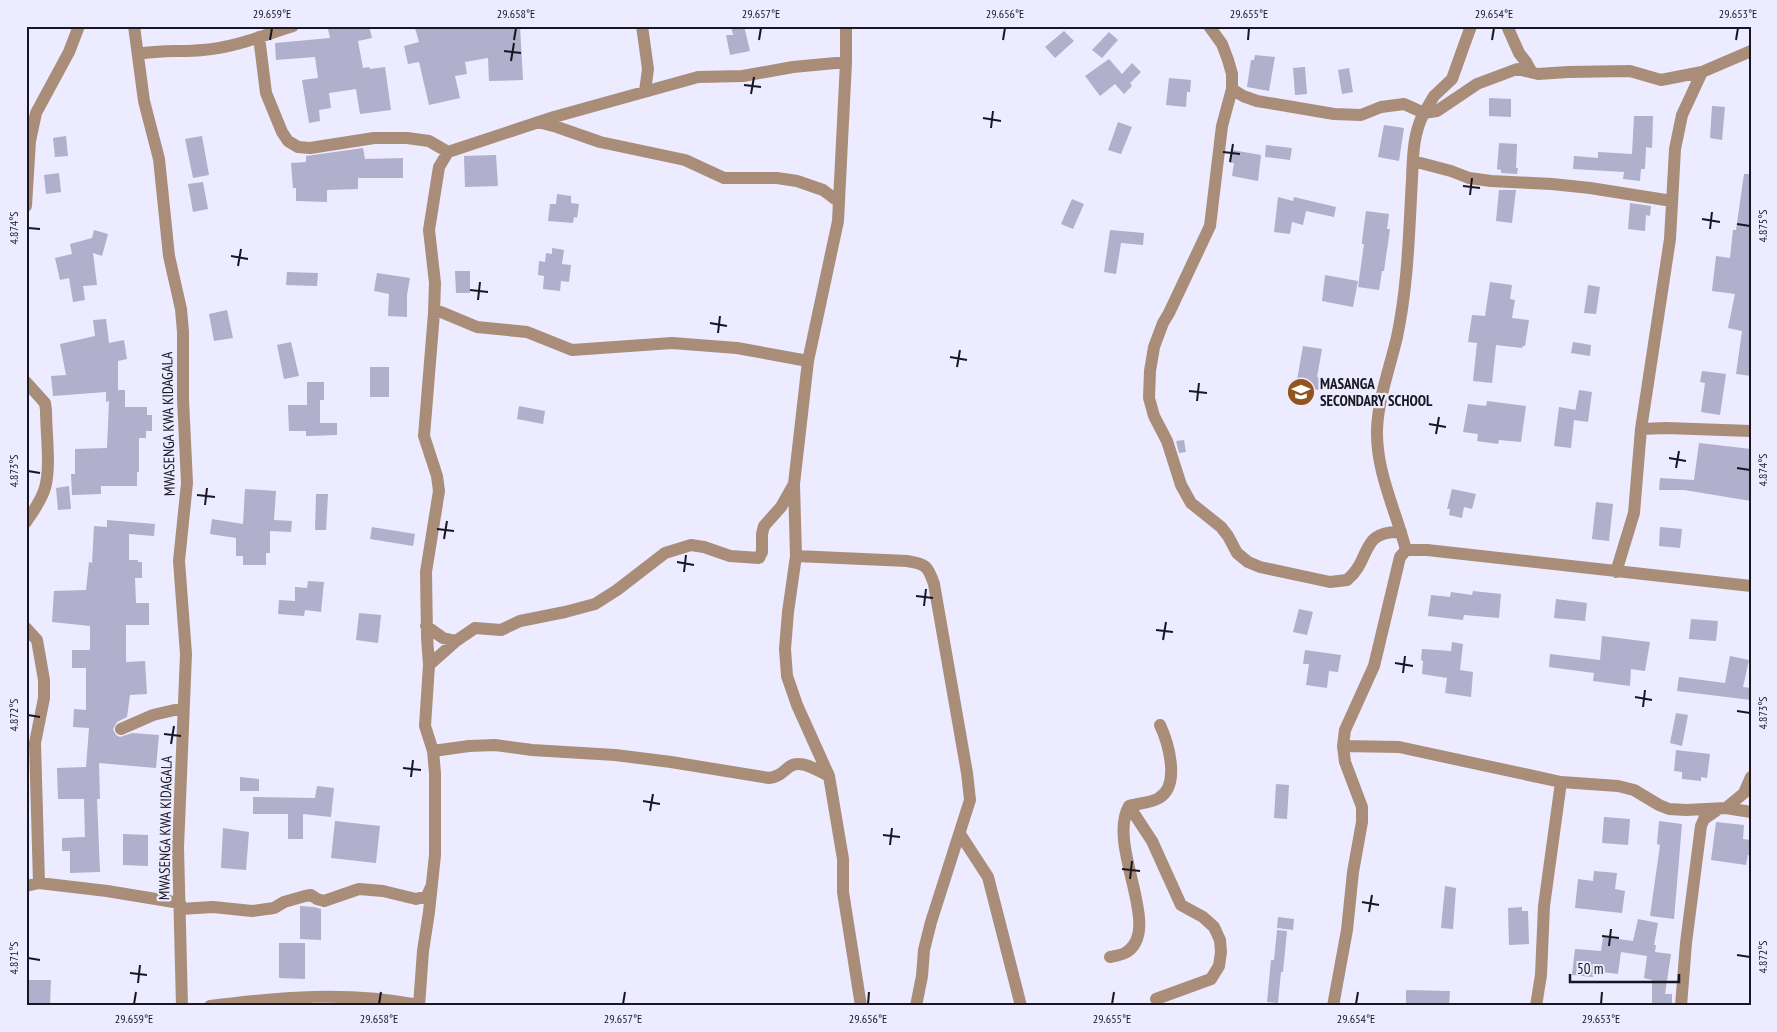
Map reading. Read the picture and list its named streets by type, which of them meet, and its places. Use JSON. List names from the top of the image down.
{
  "streets": {
    "street": ["MWASENGA KWA KIDAGALA"]
  },
  "places": {
    "school or university": ["MASANGA SECONDARY SCHOOL"]
  },
  "scale_bar": "50 m",
  "coordinates": [
    "29.659°E",
    "29.658°E",
    "29.657°E",
    "29.656°E",
    "29.655°E",
    "29.654°E",
    "29.653°E",
    "4.875°S",
    "4.874°S",
    "4.873°S",
    "4.872°S",
    "4.871°S"
  ]
}
